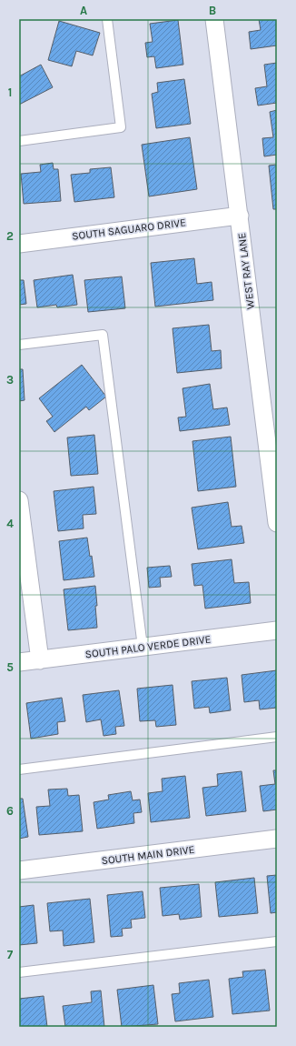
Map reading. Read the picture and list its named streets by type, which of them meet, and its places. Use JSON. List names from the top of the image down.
{
  "streets": {
    "street": [
      "SOUTH SAGUARO DRIVE",
      "WEST RAY LANE",
      "SOUTH PALO VERDE DRIVE",
      "SOUTH MAIN DRIVE"
    ]
  },
  "crossings": [
    ["SOUTH SAGUARO DRIVE", "WEST RAY LANE"]
  ],
  "grid": {
    "columns": ["A", "B"],
    "rows": [
      "1",
      "2",
      "3",
      "4",
      "5",
      "6",
      "7"
    ]
  }
}
